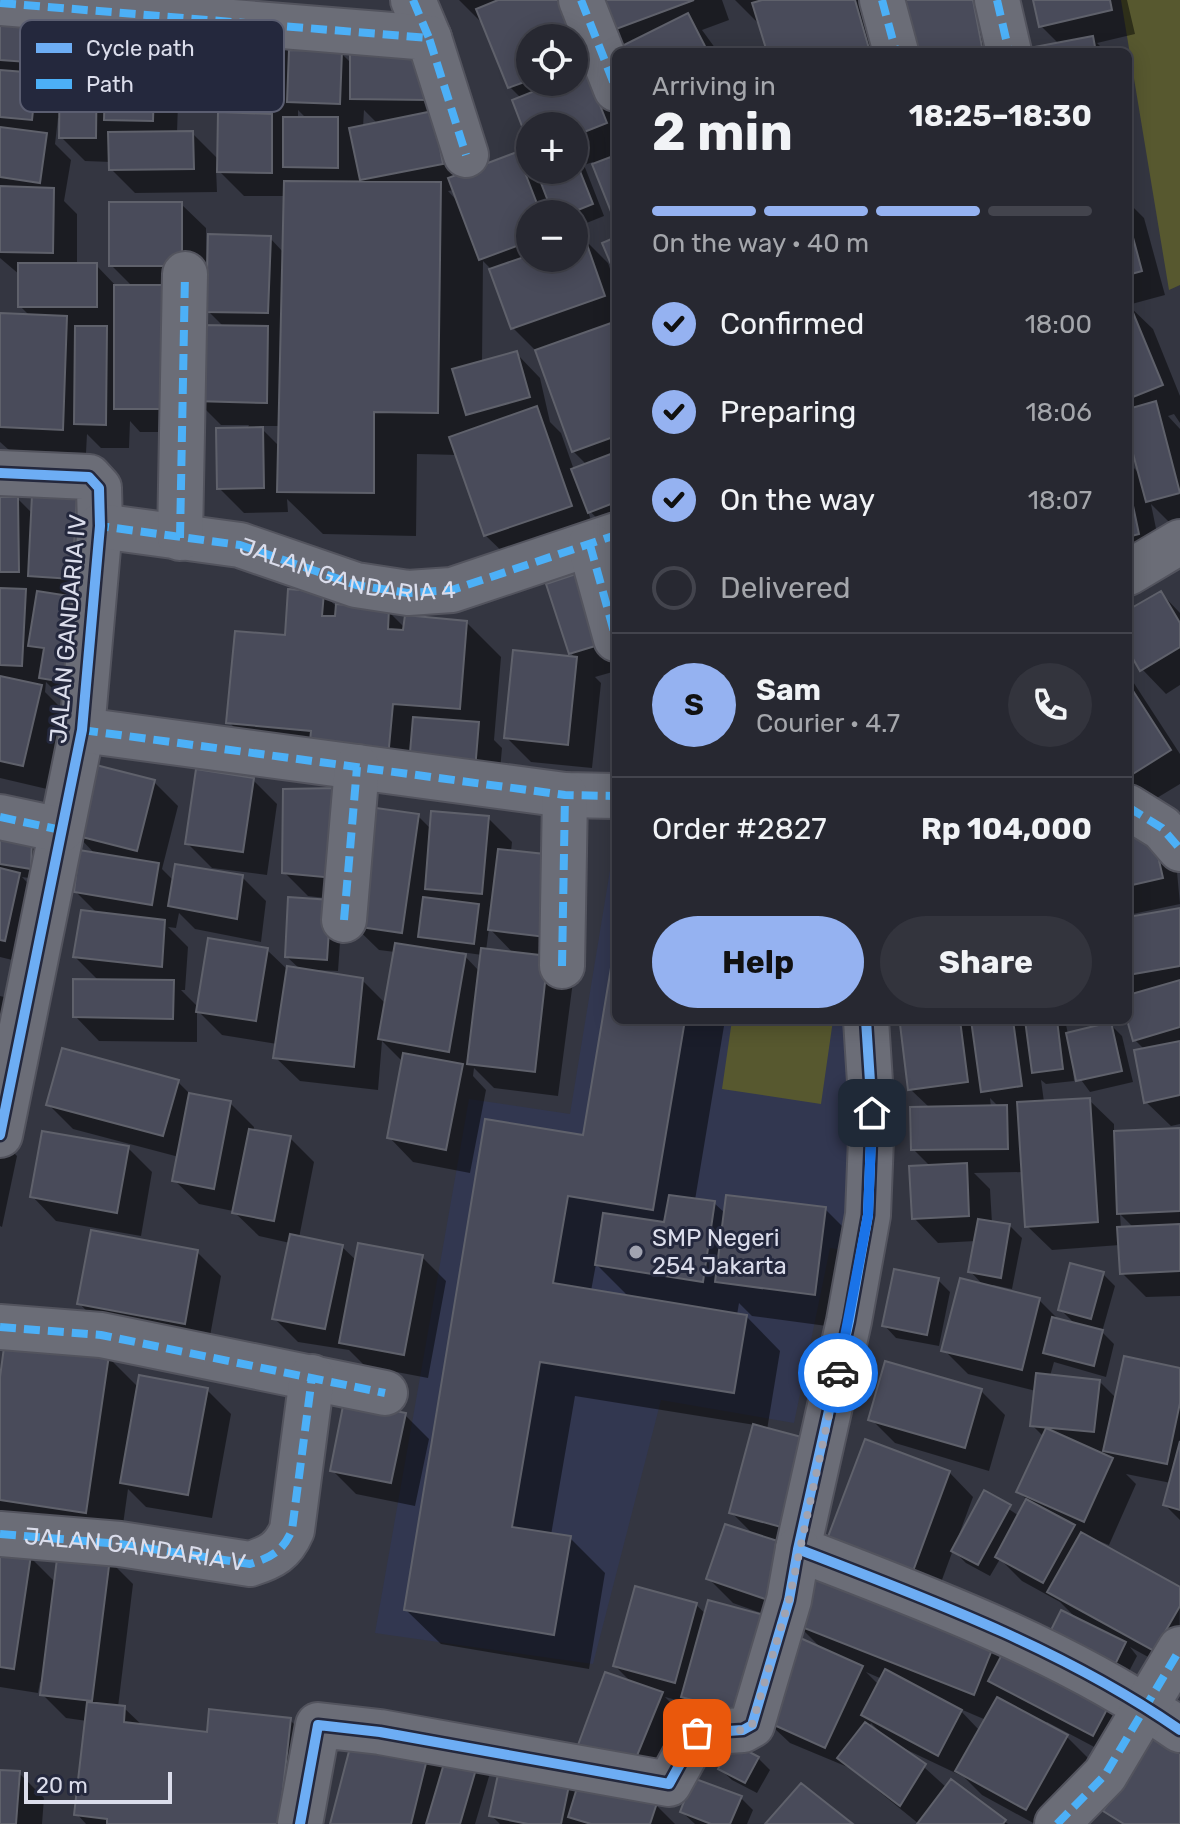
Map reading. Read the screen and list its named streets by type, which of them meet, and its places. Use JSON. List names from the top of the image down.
{
  "streets": {
    "street": ["JALAN GANDARIA 4", "JALAN GANDARIA IV", "JALAN GANDARIA V"]
  },
  "crossings": [
    ["JALAN GANDARIA 4", "JALAN GANDARIA IV"]
  ],
  "places": ["SMP Negeri 254 Jakarta"],
  "legend": ["Cycle path", "Path"],
  "scale_bar": "20 m",
  "page": {
    "map_buttons": ["+", "−"],
    "heading": ["2 min", "Arriving in", "18:25–18:30"],
    "panel": [
      "Sam",
      "Courier · 4.7",
      "Order #2827",
      "Rp 104,000"
    ],
    "bar": "On the way · 40 m",
    "list": [
      ["Confirmed", "18:00"],
      ["Preparing", "18:06"],
      ["On the way", "18:07"],
      "Delivered"
    ],
    "round": "S",
    "buttons": ["Help", "Share"],
    "scale": "20 m"
  }
}
